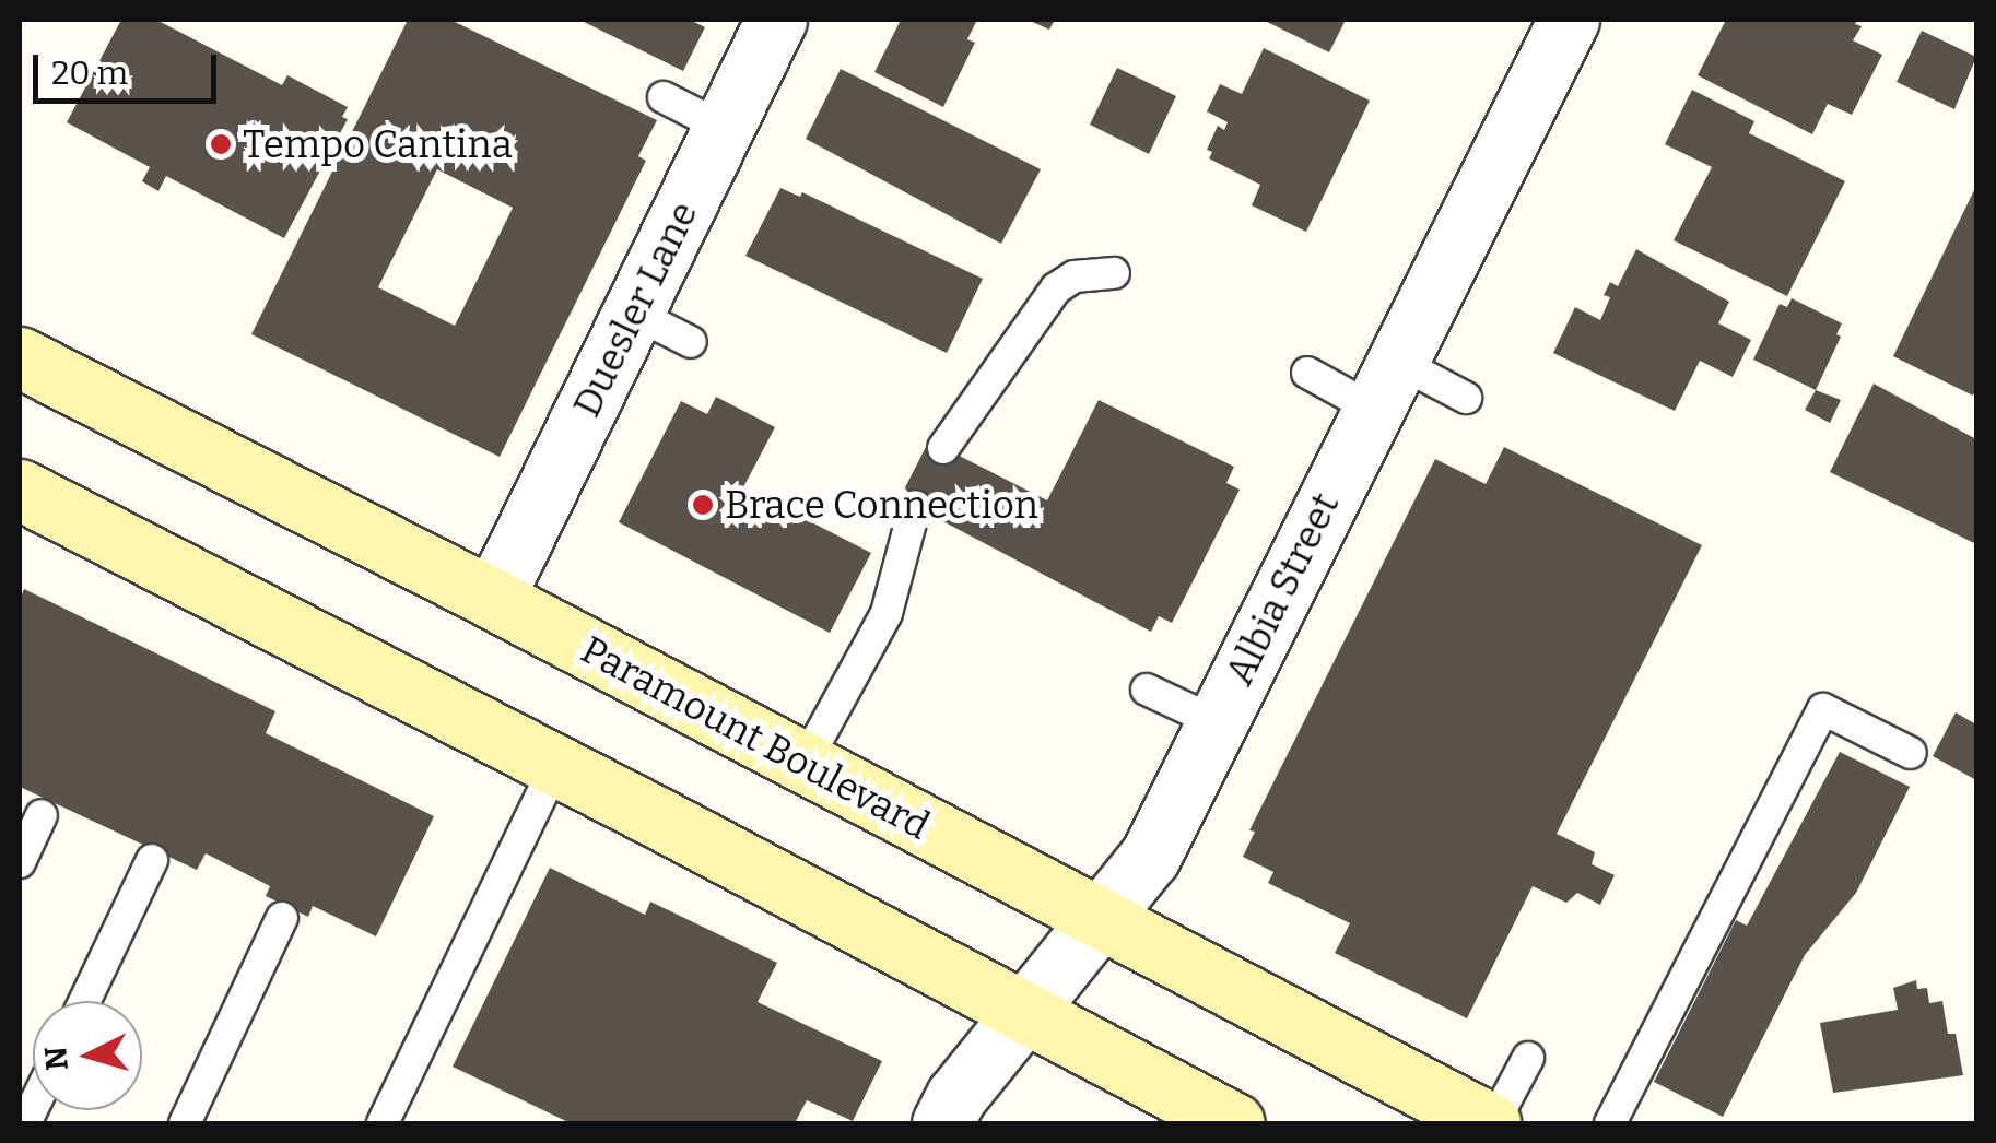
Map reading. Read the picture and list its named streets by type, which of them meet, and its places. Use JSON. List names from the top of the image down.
{
  "streets": {
    "main road": ["Paramount Boulevard"],
    "street": ["Duesler Lane", "Albia Street"]
  },
  "crossings": [
    ["Duesler Lane", "Paramount Boulevard"],
    ["Albia Street", "Paramount Boulevard"]
  ],
  "places": ["Tempo Cantina", "Brace Connection"],
  "scale_bar": "20 m",
  "north": "left"
}
